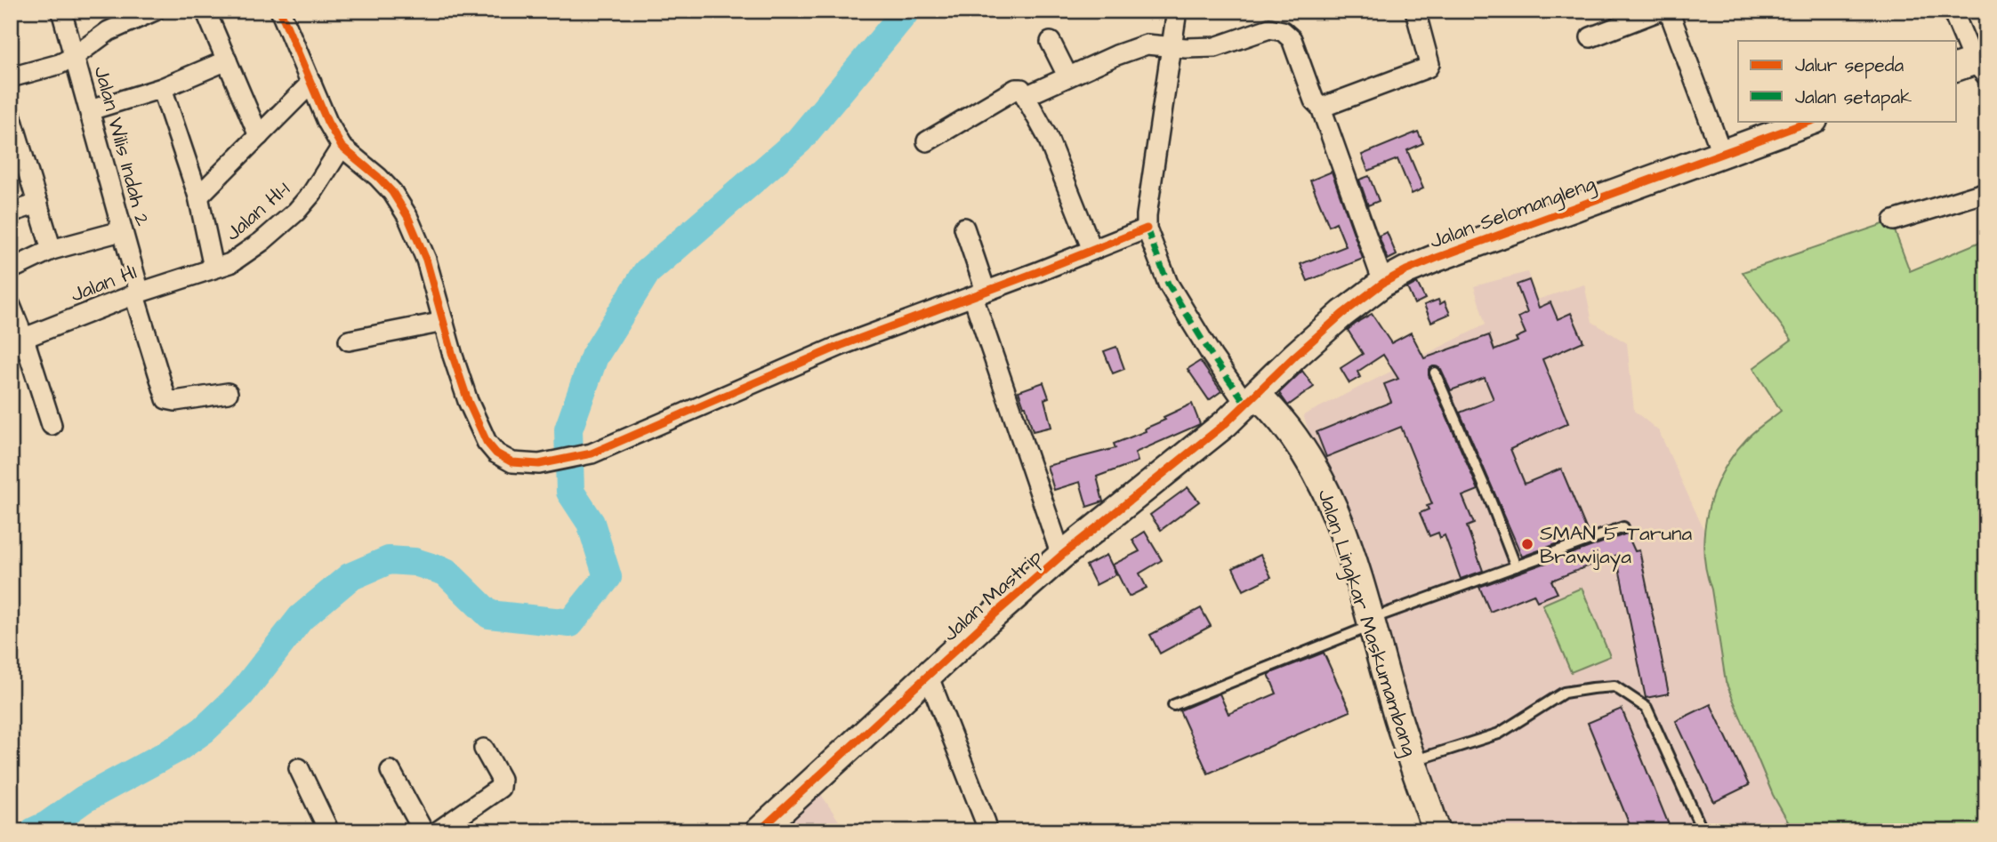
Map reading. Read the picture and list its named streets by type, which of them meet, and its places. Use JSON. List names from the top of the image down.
{
  "streets": {
    "street": [
      "Jalan Wilis Indah 2",
      "Jalan H1-1",
      "Jalan Selomangleng",
      "Jalan H1",
      "Jalan Mastrip",
      "Jalan Lingkar Maskumambang"
    ]
  },
  "crossings": [
    ["Jalan Wilis Indah 2", "Jalan H1"],
    ["Jalan H1-1", "Jalan H1"],
    ["Jalan Selomangleng", "Jalan Mastrip"],
    ["Jalan Selomangleng", "Jalan Lingkar Maskumambang"],
    ["Jalan Mastrip", "Jalan Lingkar Maskumambang"]
  ],
  "places": ["SMAN 5 Taruna Brawijaya"],
  "legend": ["Jalur sepeda", "Jalan setapak"]
}
